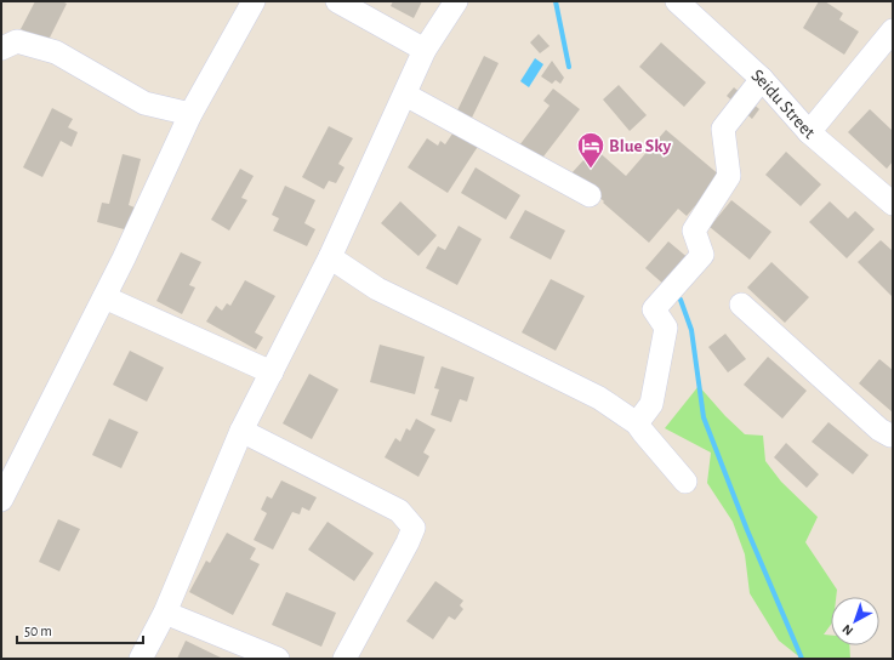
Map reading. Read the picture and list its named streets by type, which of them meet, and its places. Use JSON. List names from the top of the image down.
{
  "streets": {
    "street": ["Seidu Street"]
  },
  "places": {
    "hotel": ["Blue Sky"]
  },
  "scale_bar": "50 m",
  "north": "bottom left"
}
